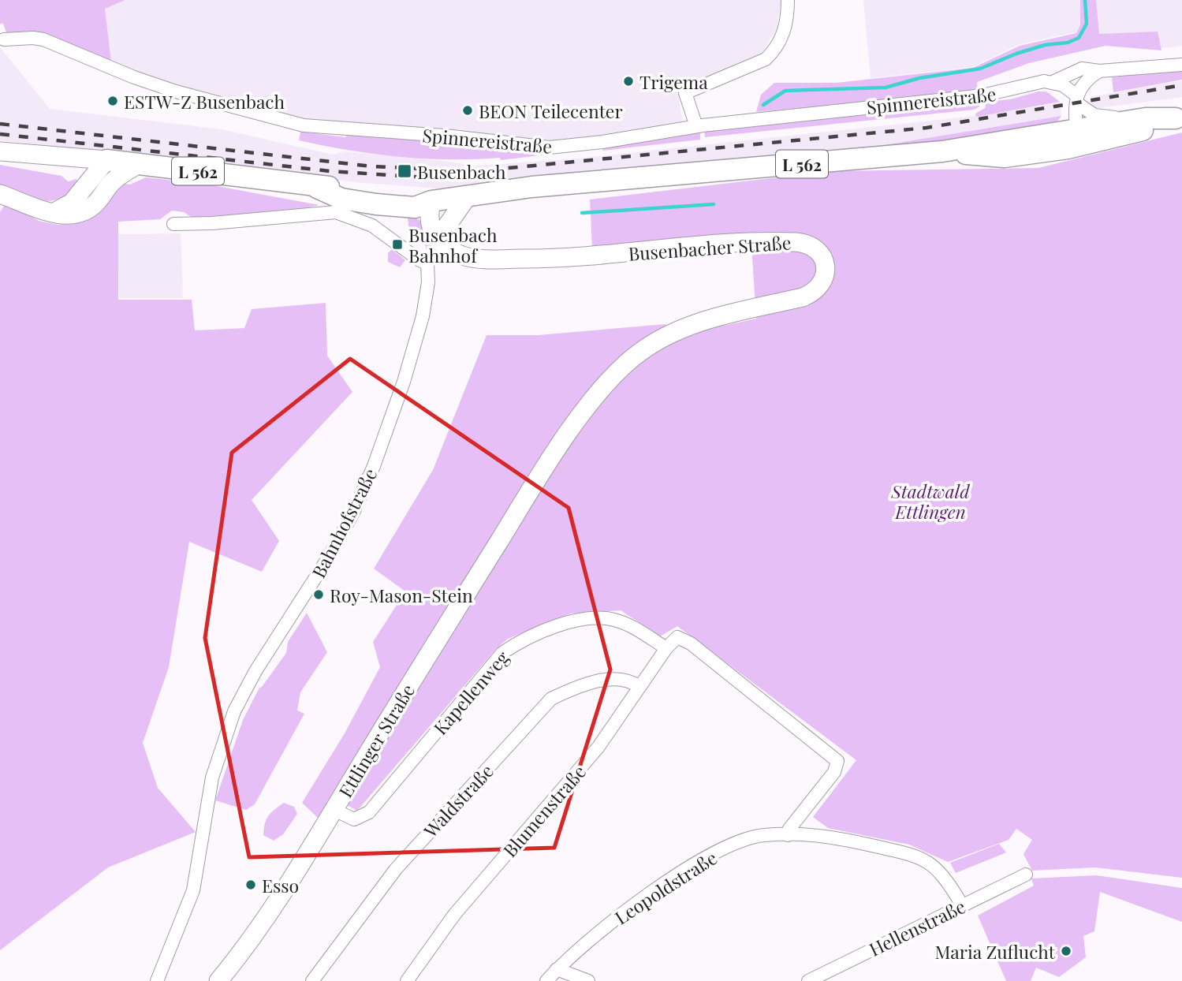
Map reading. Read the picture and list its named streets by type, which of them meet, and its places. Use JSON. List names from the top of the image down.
{
  "streets": {
    "main road": ["L 562", "Busenbacher Straße", "Ettlinger Straße"],
    "street": [
      "Spinnereistraße",
      "Bahnhofstraße",
      "Kapellenweg",
      "Waldstraße",
      "Blumenstraße",
      "Leopoldstraße",
      "Hellenstraße"
    ]
  },
  "crossings": [
    ["Busenbacher Straße", "Ettlinger Straße"],
    ["Kapellenweg", "Ettlinger Straße"],
    ["Kapellenweg", "Blumenstraße"],
    ["Waldstraße", "Blumenstraße"],
    ["Blumenstraße", "Leopoldstraße"],
    ["Leopoldstraße", "Hellenstraße"]
  ],
  "parks": ["Stadtwald Ettlingen"],
  "places": {
    "other": [
      "Trigema",
      "ESTW-Z Busenbach",
      "BEON Teilecenter",
      "Roy-Mason-Stein",
      "Esso",
      "Maria Zuflucht"
    ],
    "transit": ["Busenbach", "Busenbach Bahnhof"]
  }
}
